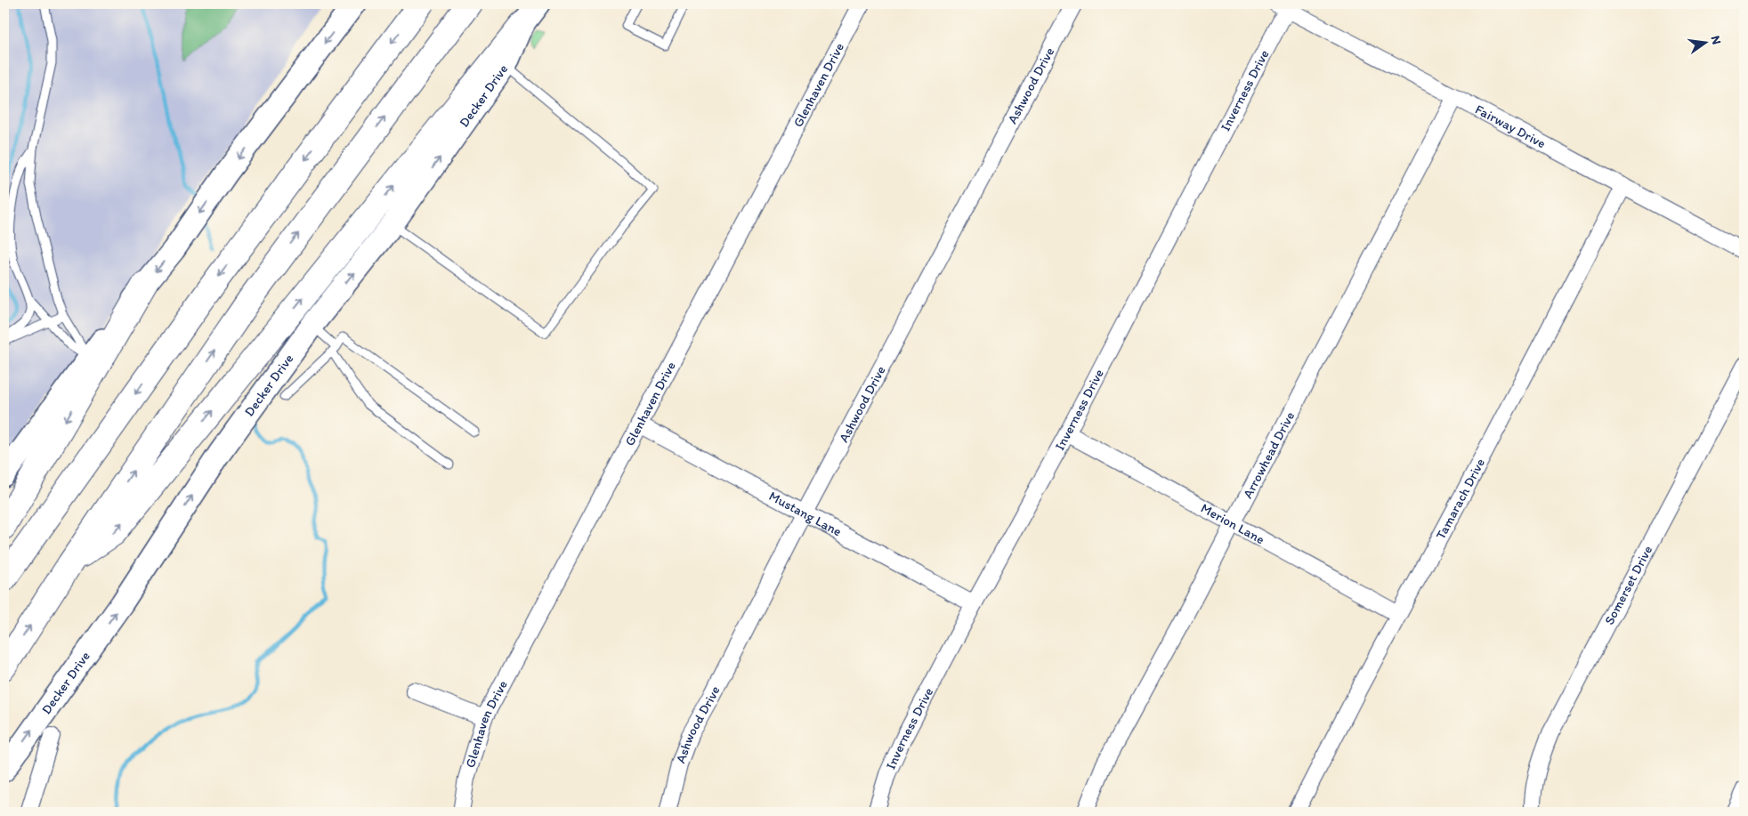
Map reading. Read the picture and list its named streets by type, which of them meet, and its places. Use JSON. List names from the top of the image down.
{
  "streets": {
    "main road": ["Decker Drive"],
    "street": [
      "Glenhaven Drive",
      "Ashwood Drive",
      "Inverness Drive",
      "Fairway Drive",
      "Arrowhead Drive",
      "Tamarach Drive",
      "Mustang Lane",
      "Merion Lane",
      "Somerset Drive"
    ]
  },
  "crossings": [
    ["Glenhaven Drive", "Mustang Lane"],
    ["Ashwood Drive", "Mustang Lane"],
    ["Inverness Drive", "Fairway Drive"],
    ["Inverness Drive", "Mustang Lane"],
    ["Inverness Drive", "Merion Lane"],
    ["Fairway Drive", "Arrowhead Drive"],
    ["Fairway Drive", "Tamarach Drive"],
    ["Arrowhead Drive", "Merion Lane"],
    ["Tamarach Drive", "Merion Lane"]
  ],
  "north": "right"
}
